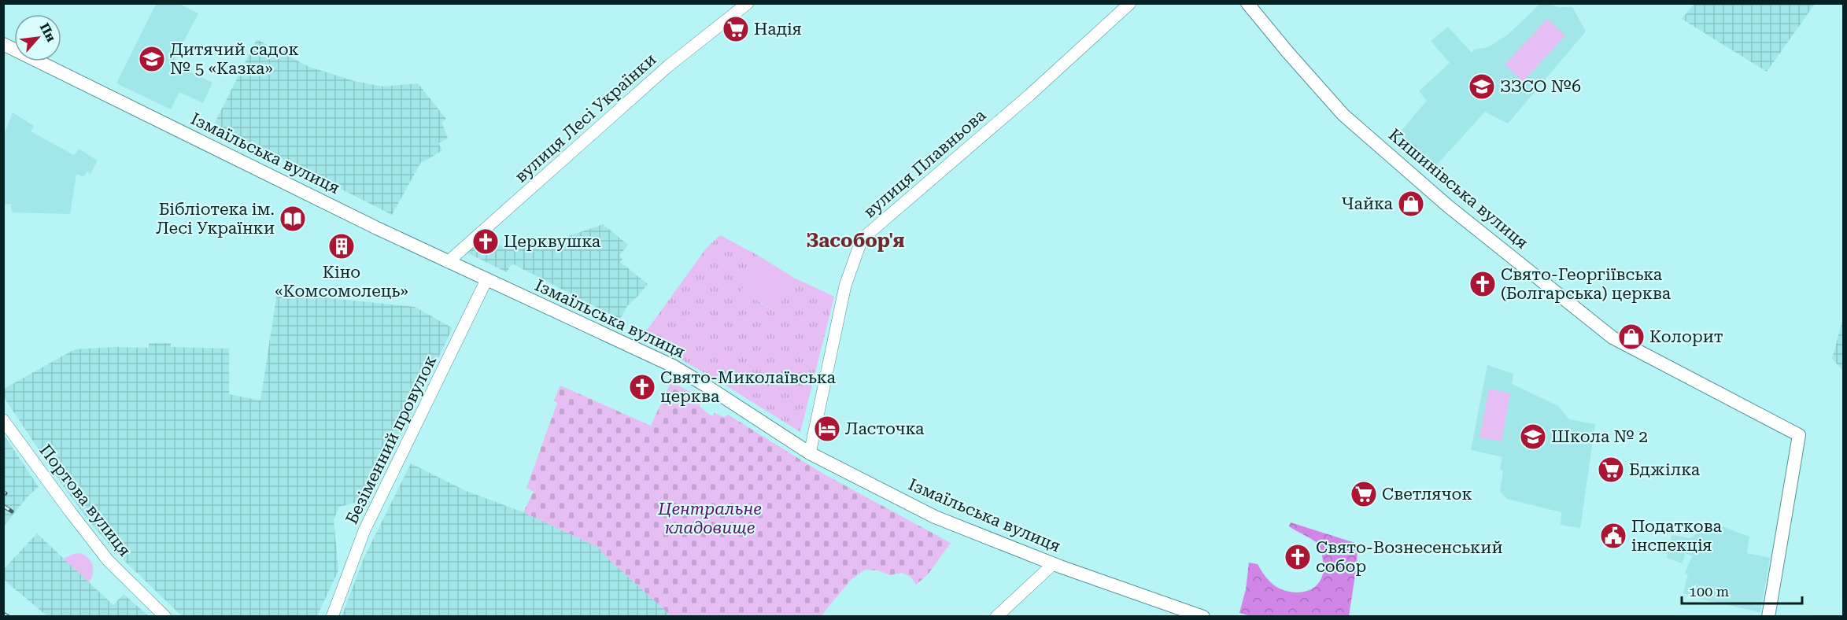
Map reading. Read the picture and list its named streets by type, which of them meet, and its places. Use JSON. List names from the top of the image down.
{
  "streets": {
    "main road": ["Ізмаїльська вулиця", "Кишинівська вулиця"],
    "street": [
      "вулиця Лесі Українки",
      "вулиця Плавньова",
      "Безіменний провулок",
      "Портова вулиця"
    ]
  },
  "crossings": [
    ["вулиця Лесі Українки", "Ізмаїльська вулиця"],
    ["Ізмаїльська вулиця", "вулиця Плавньова"],
    ["Ізмаїльська вулиця", "Безіменний провулок"]
  ],
  "districts": ["Засобор'я"],
  "parks": ["Центральне кладовище"],
  "places": {
    "supermarket": ["Надія", "Бджілка", "Светлячок"],
    "school or university": ["Дитячий садок № 5 «Казка»", "ЗЗСО №6", "Школа № 2"],
    "shop": ["Чайка", "Колорит"],
    "library": ["Бібліотека ім. Лесі Українки"],
    "church": [
      "Церквушка",
      "Свято-Георгіївська (Болгарська) церква",
      "Свято-Миколаївська церква",
      "Свято-Вознесенський собор"
    ],
    "building": ["Кіно «Комсомолець»"],
    "hotel": ["Ласточка"],
    "public building": ["Податкова інспекція"]
  },
  "scale_bar": "100 m",
  "north": "top right"
}
